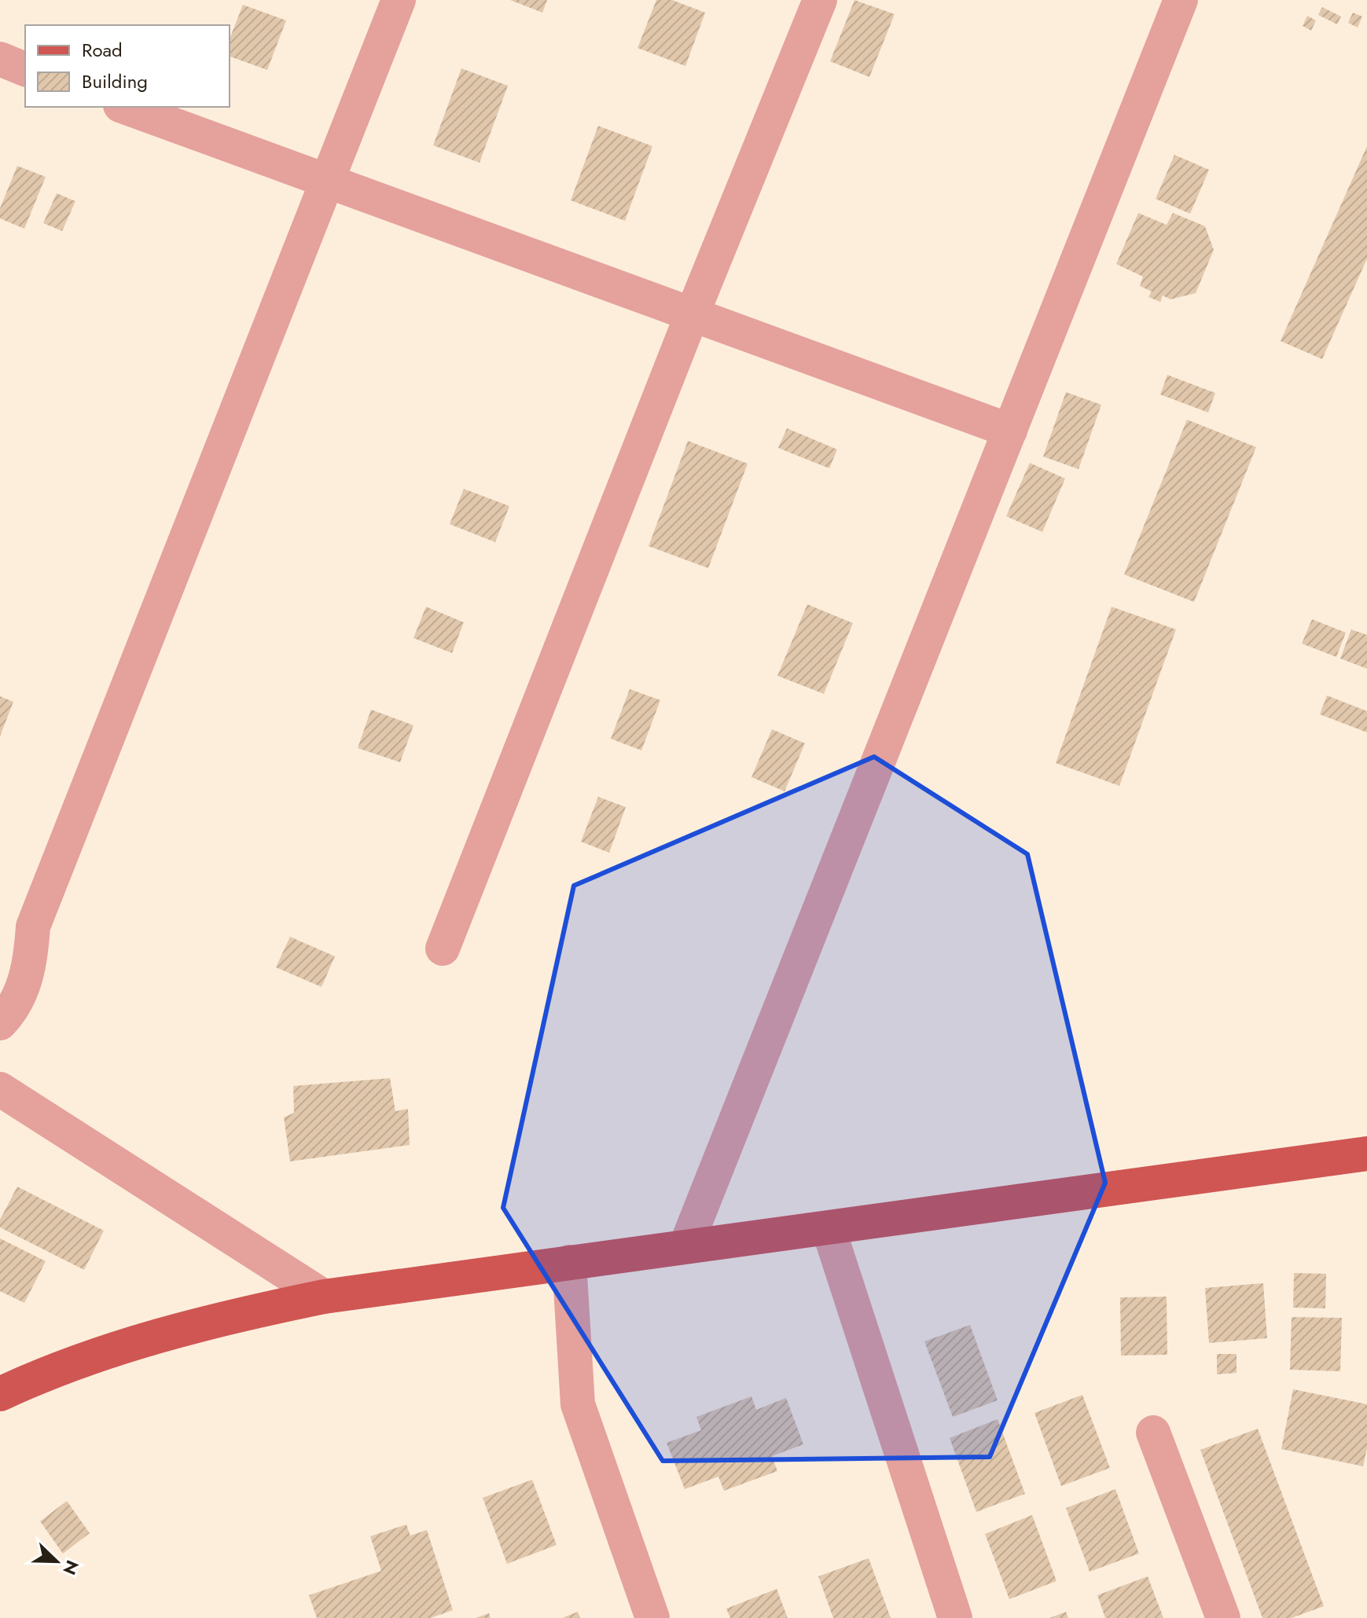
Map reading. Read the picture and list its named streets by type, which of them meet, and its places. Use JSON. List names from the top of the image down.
{
  "legend": ["Road", "Building"],
  "north": "bottom right"
}
